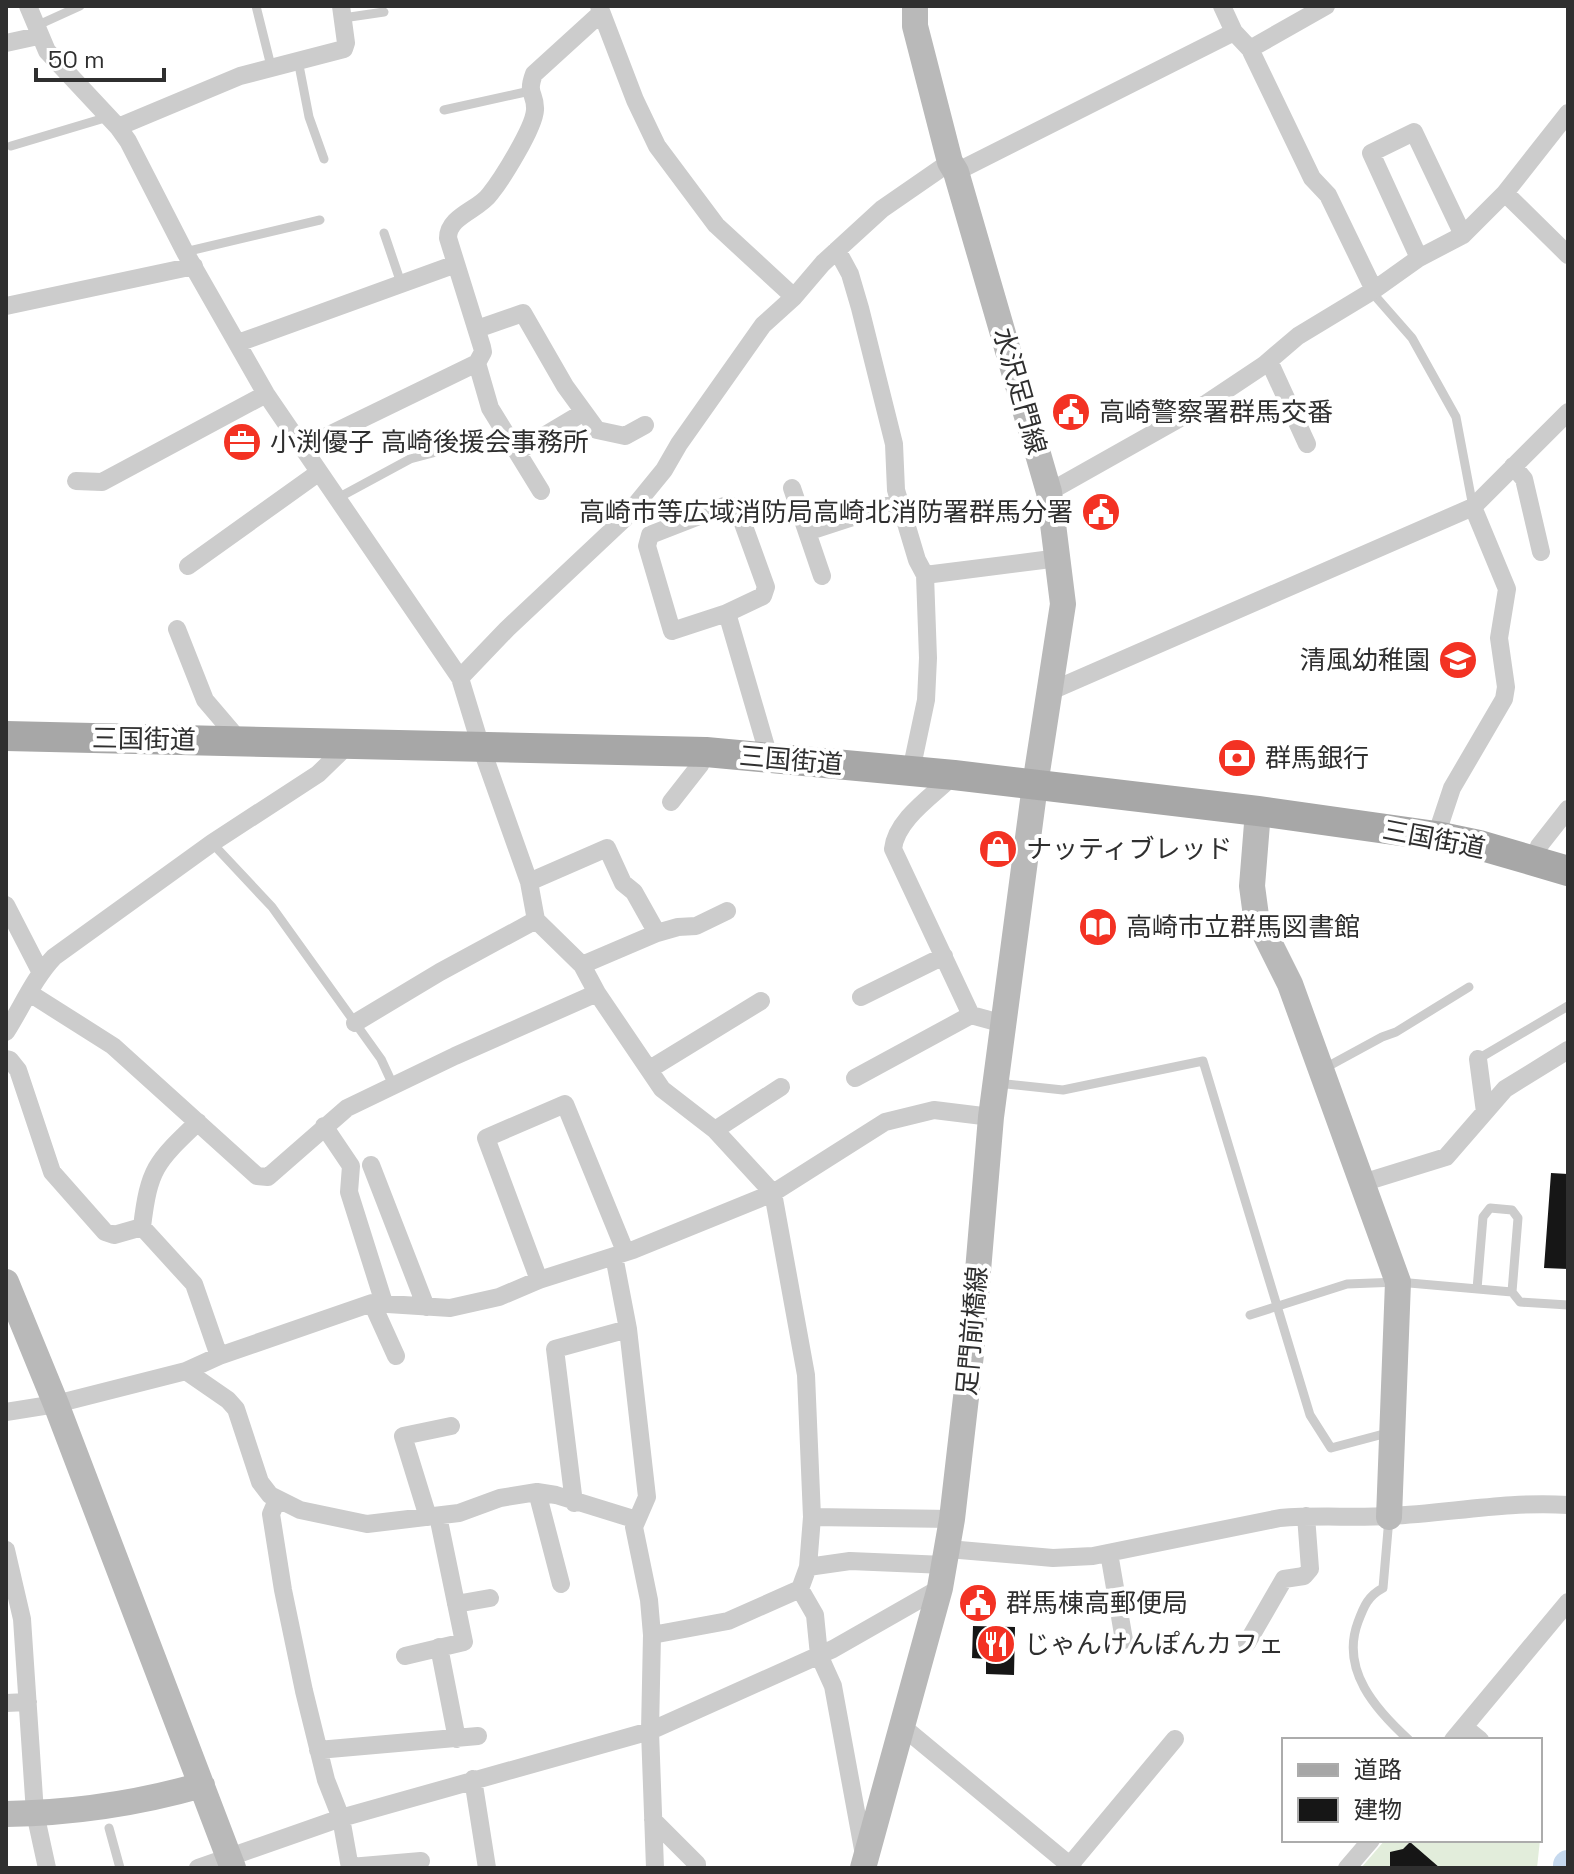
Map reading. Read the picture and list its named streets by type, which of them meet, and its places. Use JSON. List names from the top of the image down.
{
  "streets": {
    "main road": ["水沢足門線", "三国街道", "足門前橋線"]
  },
  "crossings": [
    ["水沢足門線", "三国街道"],
    ["水沢足門線", "足門前橋線"],
    ["三国街道", "足門前橋線"]
  ],
  "places": {
    "public building": ["高崎警察署群馬交番", "高崎市等広域消防局高崎北消防署群馬分署", "群馬棟高郵便局"],
    "office": ["小渕優子 高崎後援会事務所"],
    "school or university": ["清風幼稚園"],
    "bank": ["群馬銀行"],
    "shop": ["ナッティブレッド"],
    "library": ["高崎市立群馬図書館"],
    "restaurant": ["じゃんけんぽんカフェ"]
  },
  "legend": ["道路", "建物"],
  "scale_bar": "50 m"
}
